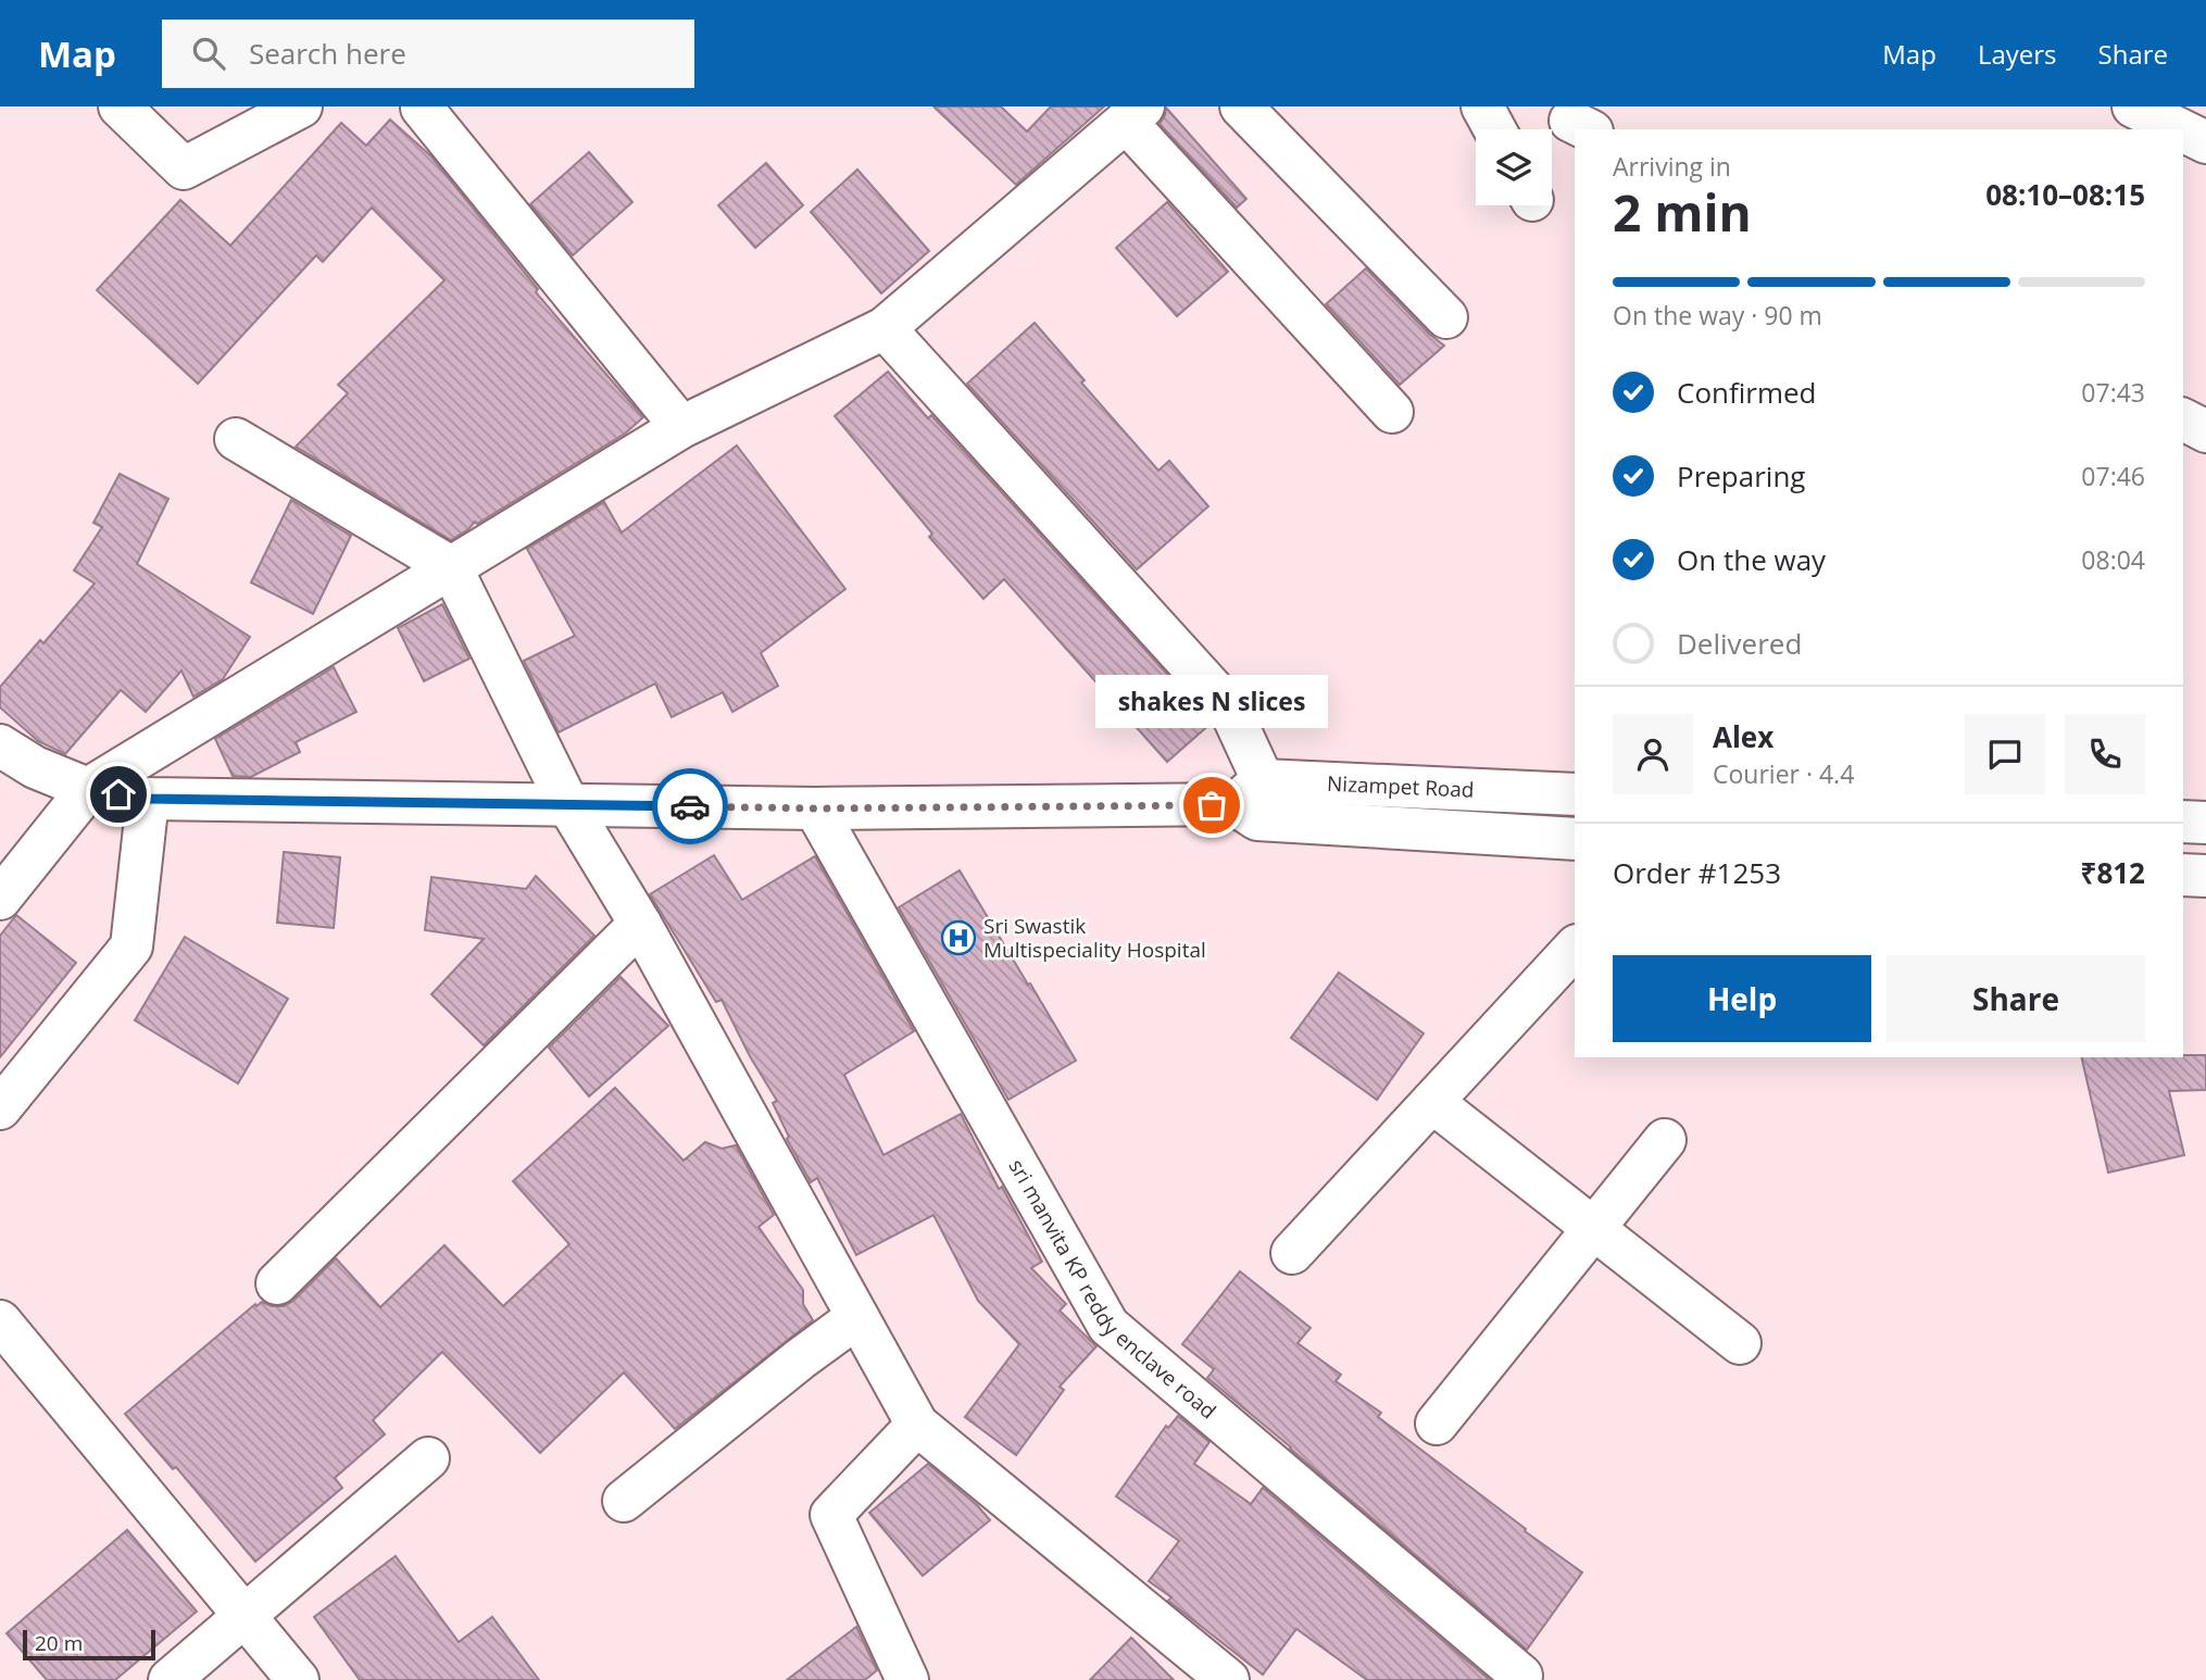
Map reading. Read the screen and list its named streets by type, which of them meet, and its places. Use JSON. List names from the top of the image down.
{
  "streets": {
    "street": ["Nizampet Road", "sri manvita KP reddy enclave road"]
  },
  "crossings": [
    ["Nizampet Road", "sri manvita KP reddy enclave road"]
  ],
  "places": {
    "other": ["shakes N slices"],
    "hospital": ["Sri Swastik Multispeciality Hospital"]
  },
  "scale_bar": "20 m",
  "page": {
    "header": "Map",
    "search": "Search here",
    "nav": ["Map", "Layers", "Share"],
    "heading": ["2 min", "Arriving in", "08:10–08:15"],
    "panel": [
      "Alex",
      "Courier · 4.4",
      "Order #1253",
      "₹812"
    ],
    "bar": "On the way · 90 m",
    "list": [
      ["Confirmed", "07:43"],
      ["Preparing", "07:46"],
      ["On the way", "08:04"],
      "Delivered"
    ],
    "bubble": "shakes N slices",
    "buttons": ["Help", "Share"],
    "scale": "20 m"
  }
}
